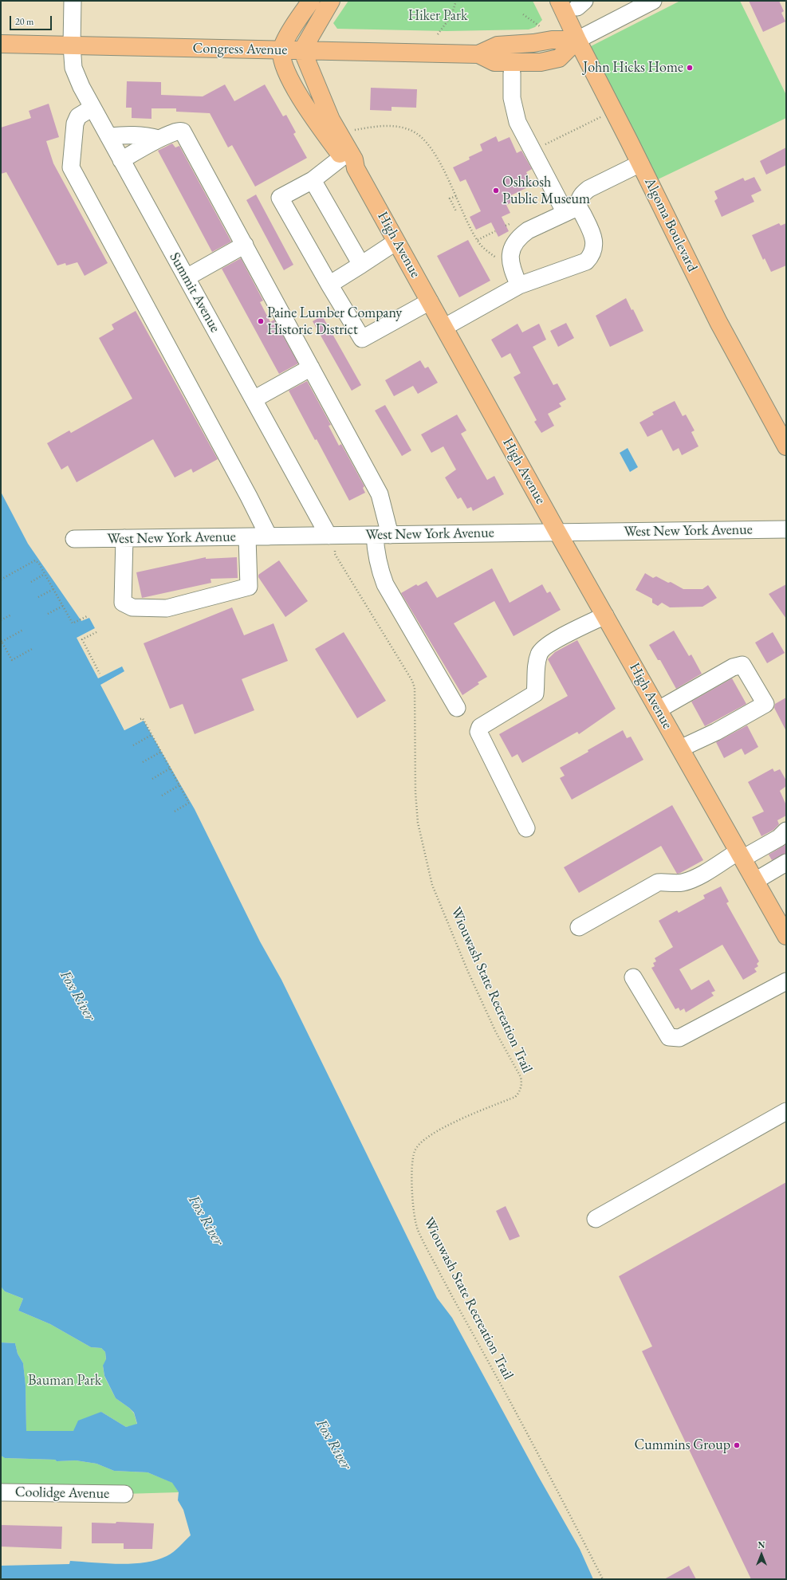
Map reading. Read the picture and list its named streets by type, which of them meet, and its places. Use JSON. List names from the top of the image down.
{
  "streets": {
    "main road": ["Congress Avenue", "Algoma Boulevard", "High Avenue"],
    "street": ["Summit Avenue", "West New York Avenue", "Coolidge Avenue"],
    "path": ["Wiouwash State Recreation Trail"]
  },
  "crossings": [
    ["Congress Avenue", "Algoma Boulevard"],
    ["Congress Avenue", "High Avenue"],
    ["Congress Avenue", "Summit Avenue"],
    ["High Avenue", "West New York Avenue"],
    ["Summit Avenue", "West New York Avenue"],
    ["Summit Avenue", "Wiouwash State Recreation Trail"],
    ["West New York Avenue", "Wiouwash State Recreation Trail"]
  ],
  "water": ["Fox River"],
  "parks": ["Hiker Park", "Bauman Park"],
  "places": [
    "John Hicks Home",
    "Oshkosh Public Museum",
    "Paine Lumber Company Historic District",
    "Cummins Group"
  ],
  "scale_bar": "20 m",
  "north": "top"
}
